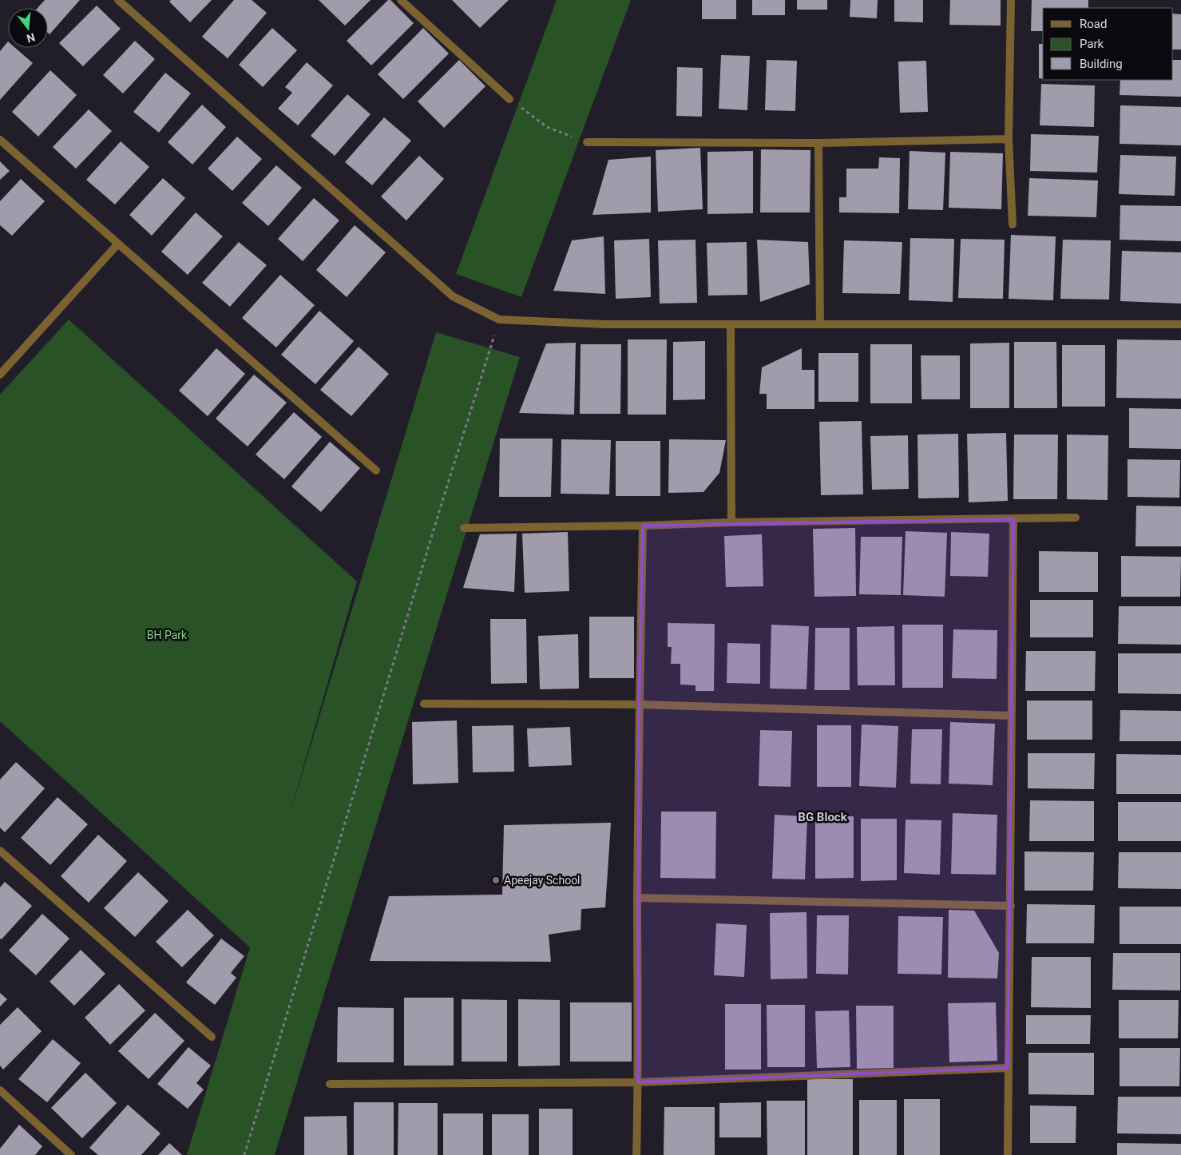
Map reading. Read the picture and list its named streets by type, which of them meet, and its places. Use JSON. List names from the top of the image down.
{
  "districts": ["BG Block"],
  "parks": ["BH Park"],
  "places": ["Apeejay School"],
  "legend": ["Road", "Park", "Building"],
  "north": "bottom"
}
